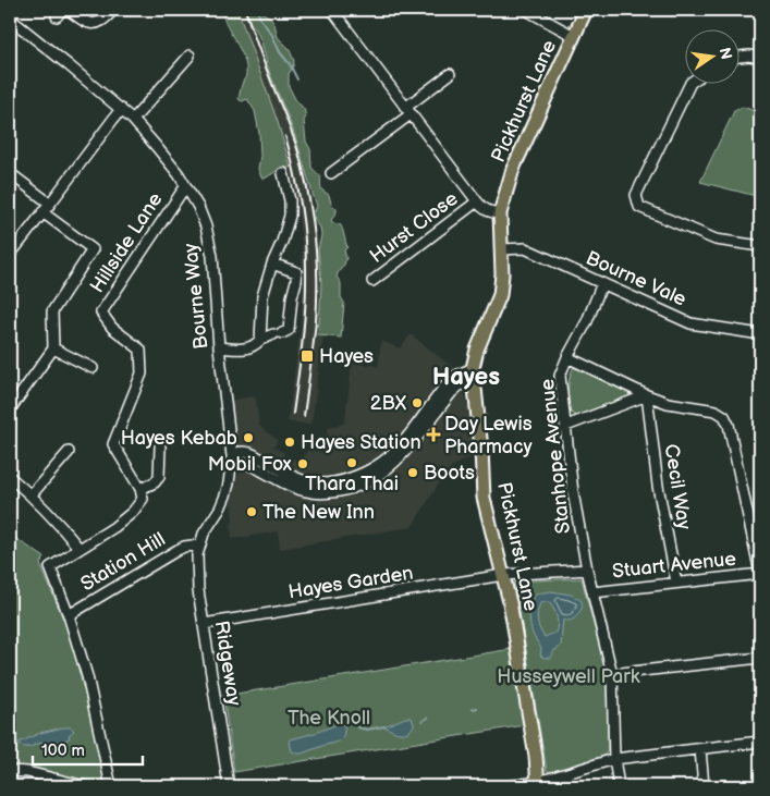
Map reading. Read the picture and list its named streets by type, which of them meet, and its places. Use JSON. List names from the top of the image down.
{
  "streets": {
    "main road": ["Pickhurst Lane"],
    "street": [
      "Hurst Close",
      "Hillside Lane",
      "Bourne Vale",
      "Bourne Way",
      "Stanhope Avenue",
      "Cecil Way",
      "Station Hill",
      "Stuart Avenue",
      "Hayes Garden",
      "Ridgeway"
    ]
  },
  "crossings": [
    ["Pickhurst Lane", "Bourne Vale"],
    ["Pickhurst Lane", "Hayes Garden"],
    ["Hillside Lane", "Bourne Way"],
    ["Bourne Vale", "Stanhope Avenue"],
    ["Stanhope Avenue", "Stuart Avenue"],
    ["Stanhope Avenue", "Hayes Garden"],
    ["Cecil Way", "Stuart Avenue"],
    ["Station Hill", "Ridgeway"],
    ["Hayes Garden", "Ridgeway"]
  ],
  "districts": ["Hayes"],
  "parks": ["Husseywell Park", "The Knoll"],
  "places": {
    "transit": ["Hayes"],
    "other": [
      "2BX",
      "Hayes Kebab",
      "Hayes Station",
      "Thara Thai",
      "Mobil Fox",
      "Boots",
      "The New Inn"
    ],
    "health": ["Day Lewis Pharmacy"]
  },
  "scale_bar": "100 m",
  "north": "right"
}
